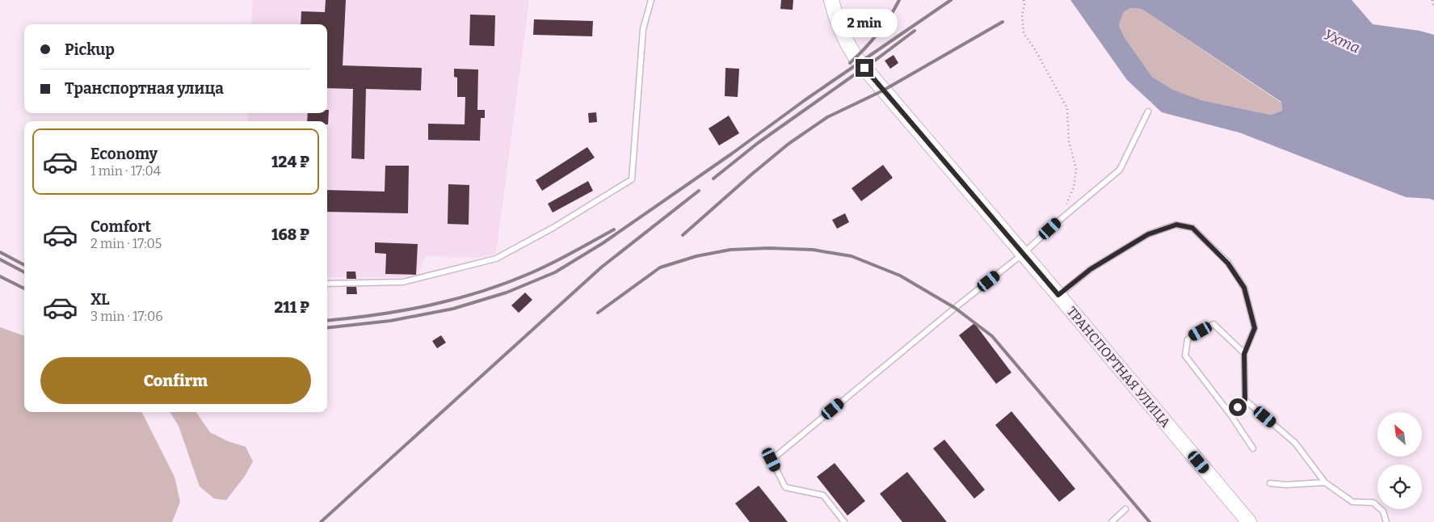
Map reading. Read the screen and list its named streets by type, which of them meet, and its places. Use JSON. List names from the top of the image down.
{
  "streets": {
    "street": ["ТРАНСПОРТНАЯ УЛИЦА"]
  },
  "water": ["Ухта"],
  "north": "top left",
  "page": {
    "bubble": "2 min",
    "banner": ["Pickup", "Транспортная улица"],
    "list": [
      {
        "name": "Economy",
        "note": "1 min · 17:04",
        "value": "124 ₽"
      },
      {
        "name": "Comfort",
        "note": "2 min · 17:05",
        "value": "168 ₽"
      },
      {
        "name": "XL",
        "note": "3 min · 17:06",
        "value": "211 ₽"
      }
    ],
    "buttons": "Confirm"
  }
}
